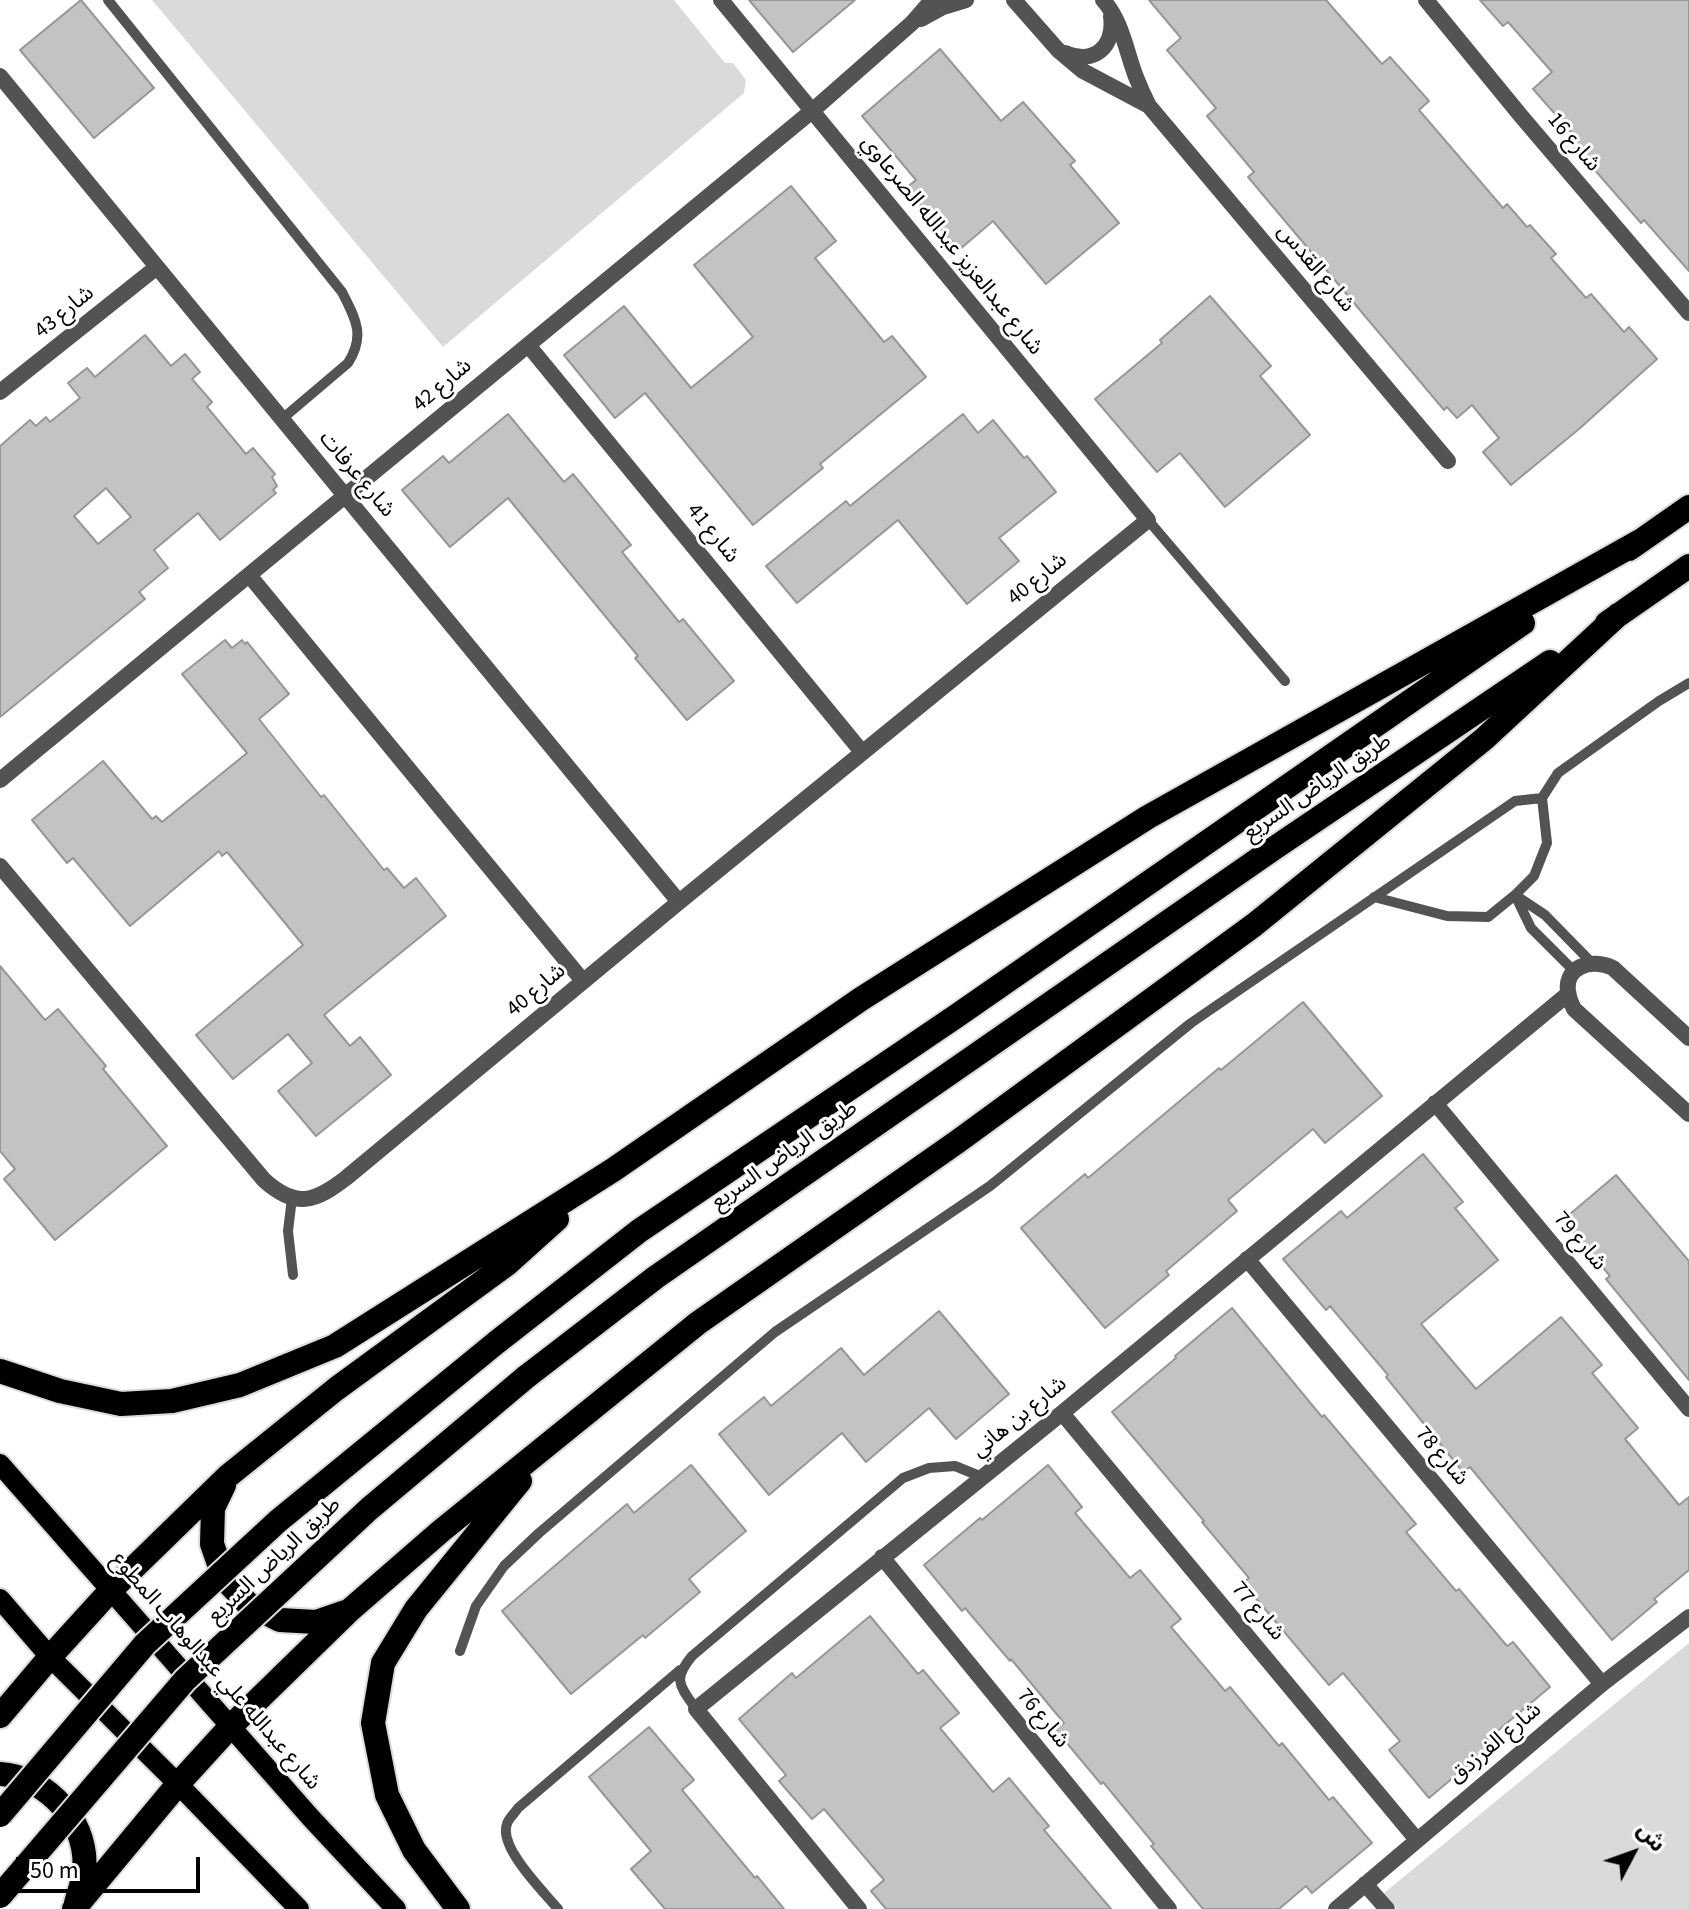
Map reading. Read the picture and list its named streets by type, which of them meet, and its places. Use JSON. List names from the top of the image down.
{
  "streets": {
    "highway": ["طريق الرياض السريع"],
    "main road": ["شارع عبدالله علي عبدالوهاب المطوع"],
    "street": [
      "شارع 16",
      "شارع عبدالعزيز عبدالله الصرعاوي",
      "شارع القدس",
      "شارع 43",
      "شارع 42",
      "شارع عرفات",
      "شارع 41",
      "شارع 40",
      "شارع 79",
      "شارع بن هاني",
      "شارع 78",
      "شارع 77",
      "شارع 76",
      "شارع الفرزدق"
    ]
  },
  "crossings": [
    ["شارع عبدالعزيز عبدالله الصرعاوي", "شارع 42"],
    ["شارع عبدالعزيز عبدالله الصرعاوي", "شارع 40"],
    ["شارع 43", "شارع عرفات"],
    ["شارع 42", "شارع عرفات"],
    ["شارع 42", "شارع 41"],
    ["شارع عرفات", "شارع 40"],
    ["شارع 41", "شارع 40"],
    ["شارع 79", "شارع بن هاني"],
    ["شارع بن هاني", "شارع 78"],
    ["شارع بن هاني", "شارع 77"],
    ["شارع بن هاني", "شارع 76"],
    ["شارع 78", "شارع الفرزدق"],
    ["شارع 77", "شارع الفرزدق"]
  ],
  "scale_bar": "50 m",
  "north": "top right"
}
